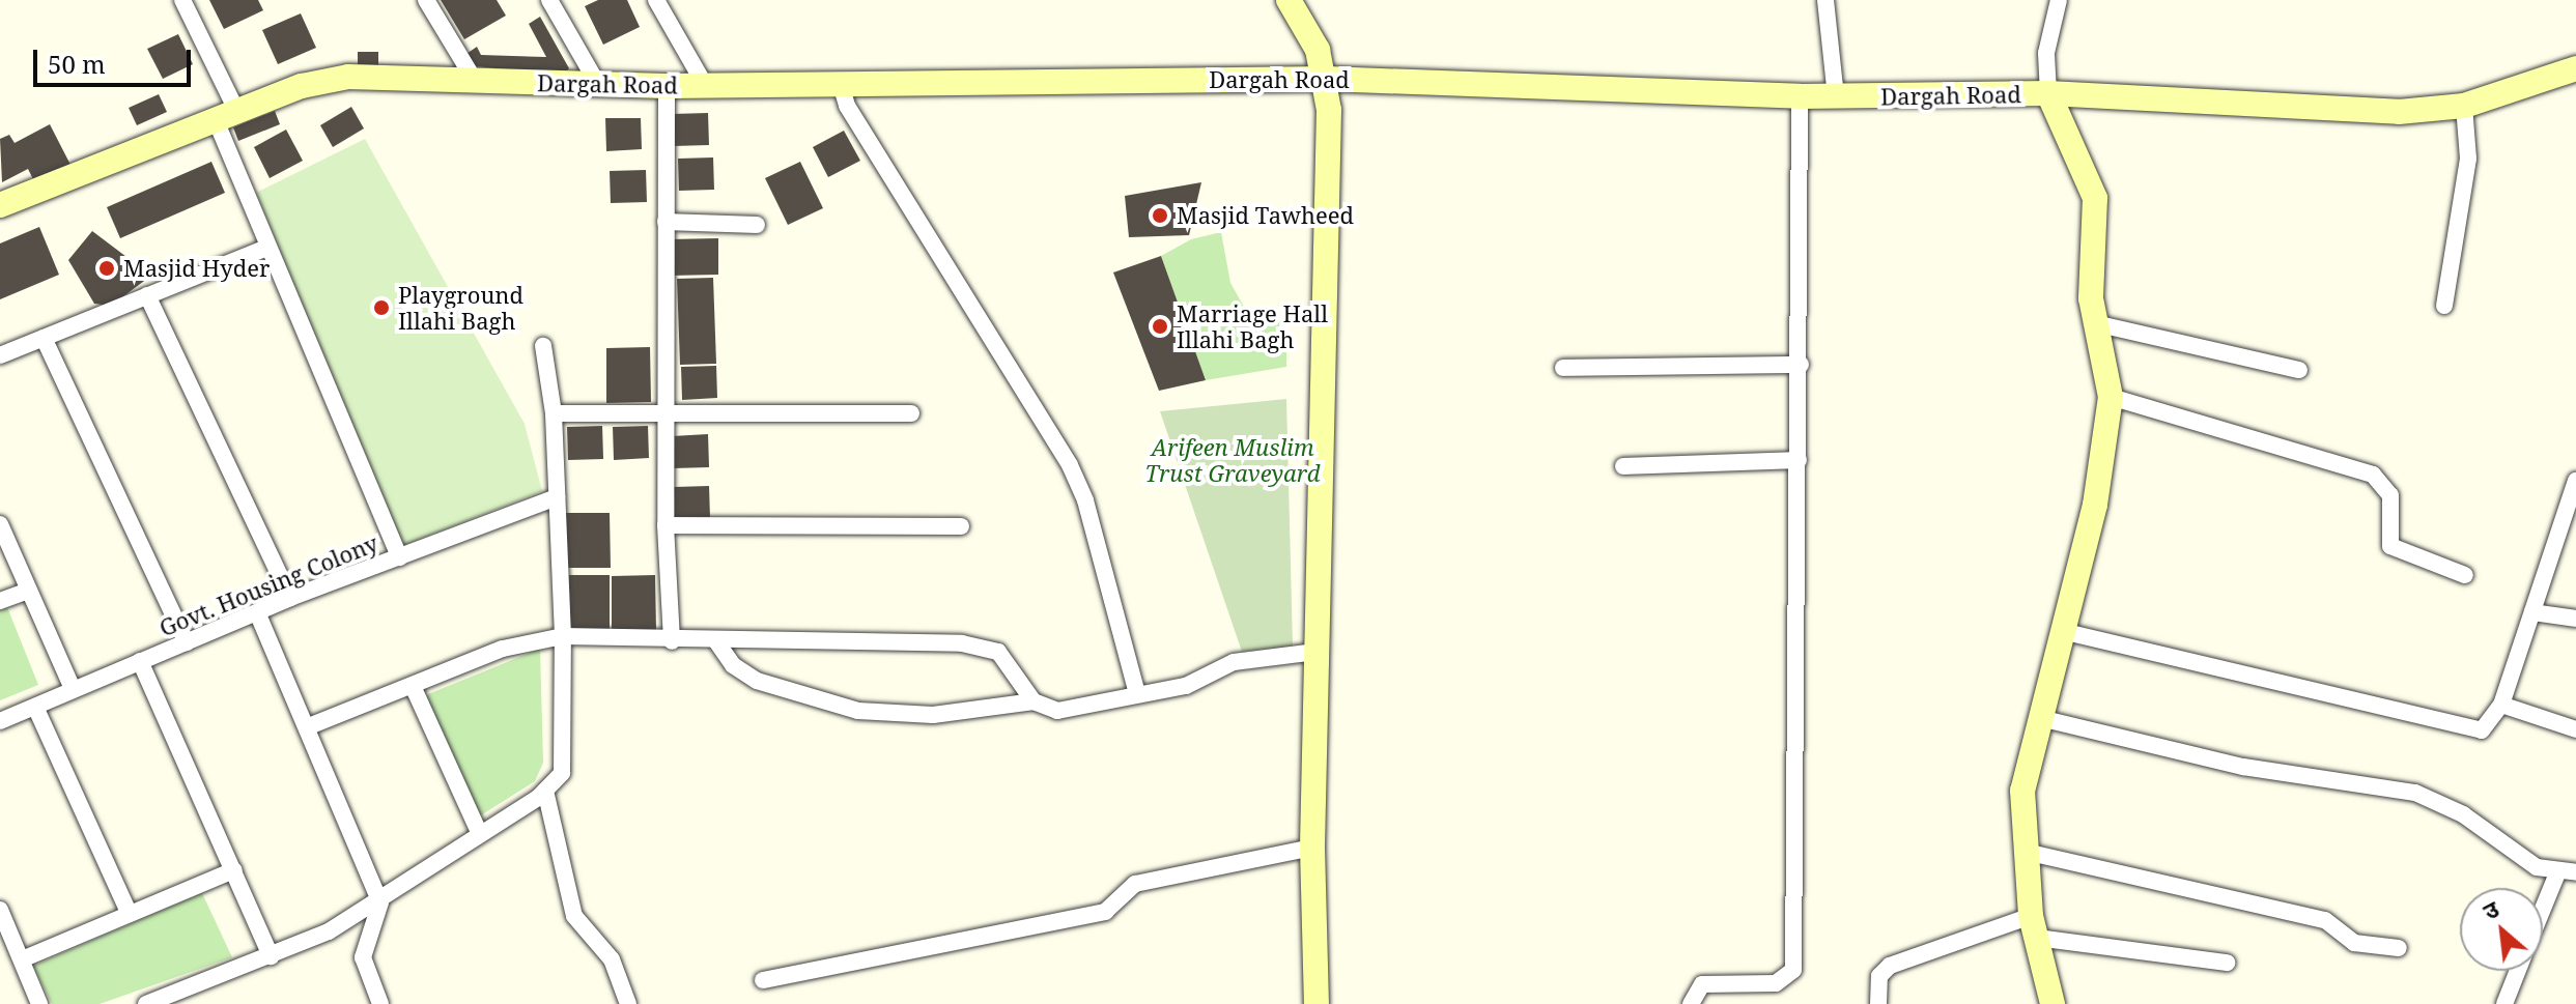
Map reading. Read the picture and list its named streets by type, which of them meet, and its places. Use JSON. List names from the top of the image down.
{
  "streets": {
    "street": ["Dargah Road", "Govt. Housing Colony"]
  },
  "parks": ["Arifeen Muslim Trust Graveyard"],
  "places": [
    "Masjid Tawheed",
    "Masjid Hyder",
    "Playground Illahi Bagh",
    "Marriage Hall Illahi Bagh"
  ],
  "scale_bar": "50 m",
  "north": "top left"
}
